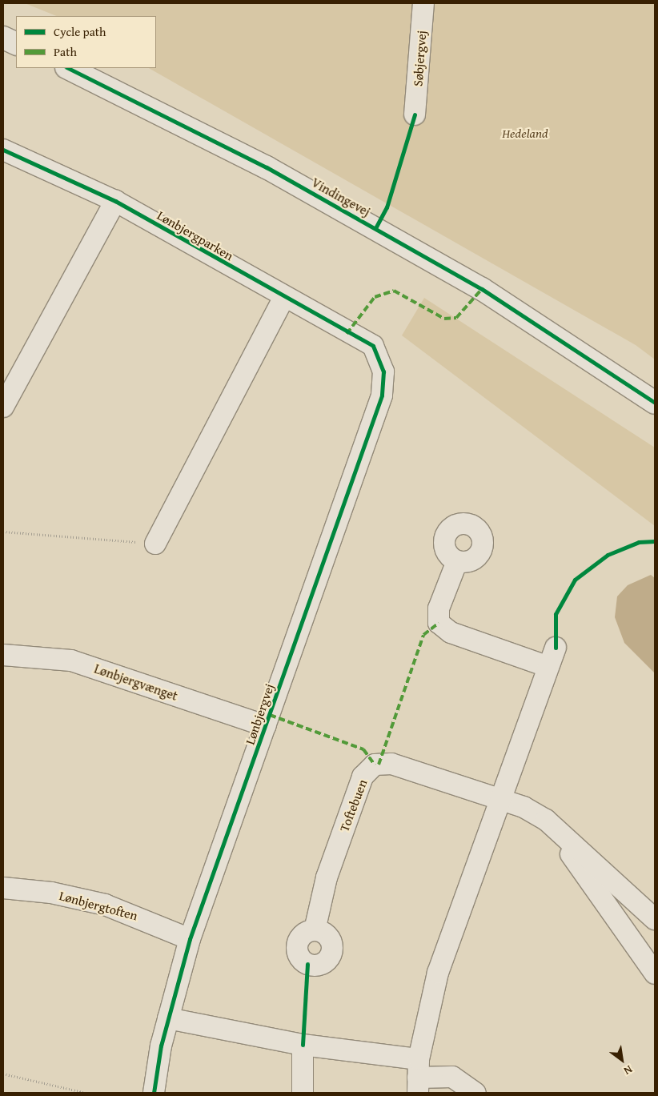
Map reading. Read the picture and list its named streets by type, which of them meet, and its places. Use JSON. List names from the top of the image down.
{
  "streets": {
    "main road": ["Vindingevej"],
    "street": [
      "Søbjergvej",
      "Lønbjergparken",
      "Lønbjergvænget",
      "Lønbjergvej",
      "Toftebuen",
      "Lønbjergtoften"
    ]
  },
  "crossings": [
    ["Lønbjergparken", "Lønbjergvej"],
    ["Lønbjergvænget", "Lønbjergvej"],
    ["Lønbjergvej", "Lønbjergtoften"]
  ],
  "parks": ["Hedeland"],
  "legend": ["Cycle path", "Path"],
  "north": "bottom right"
}
